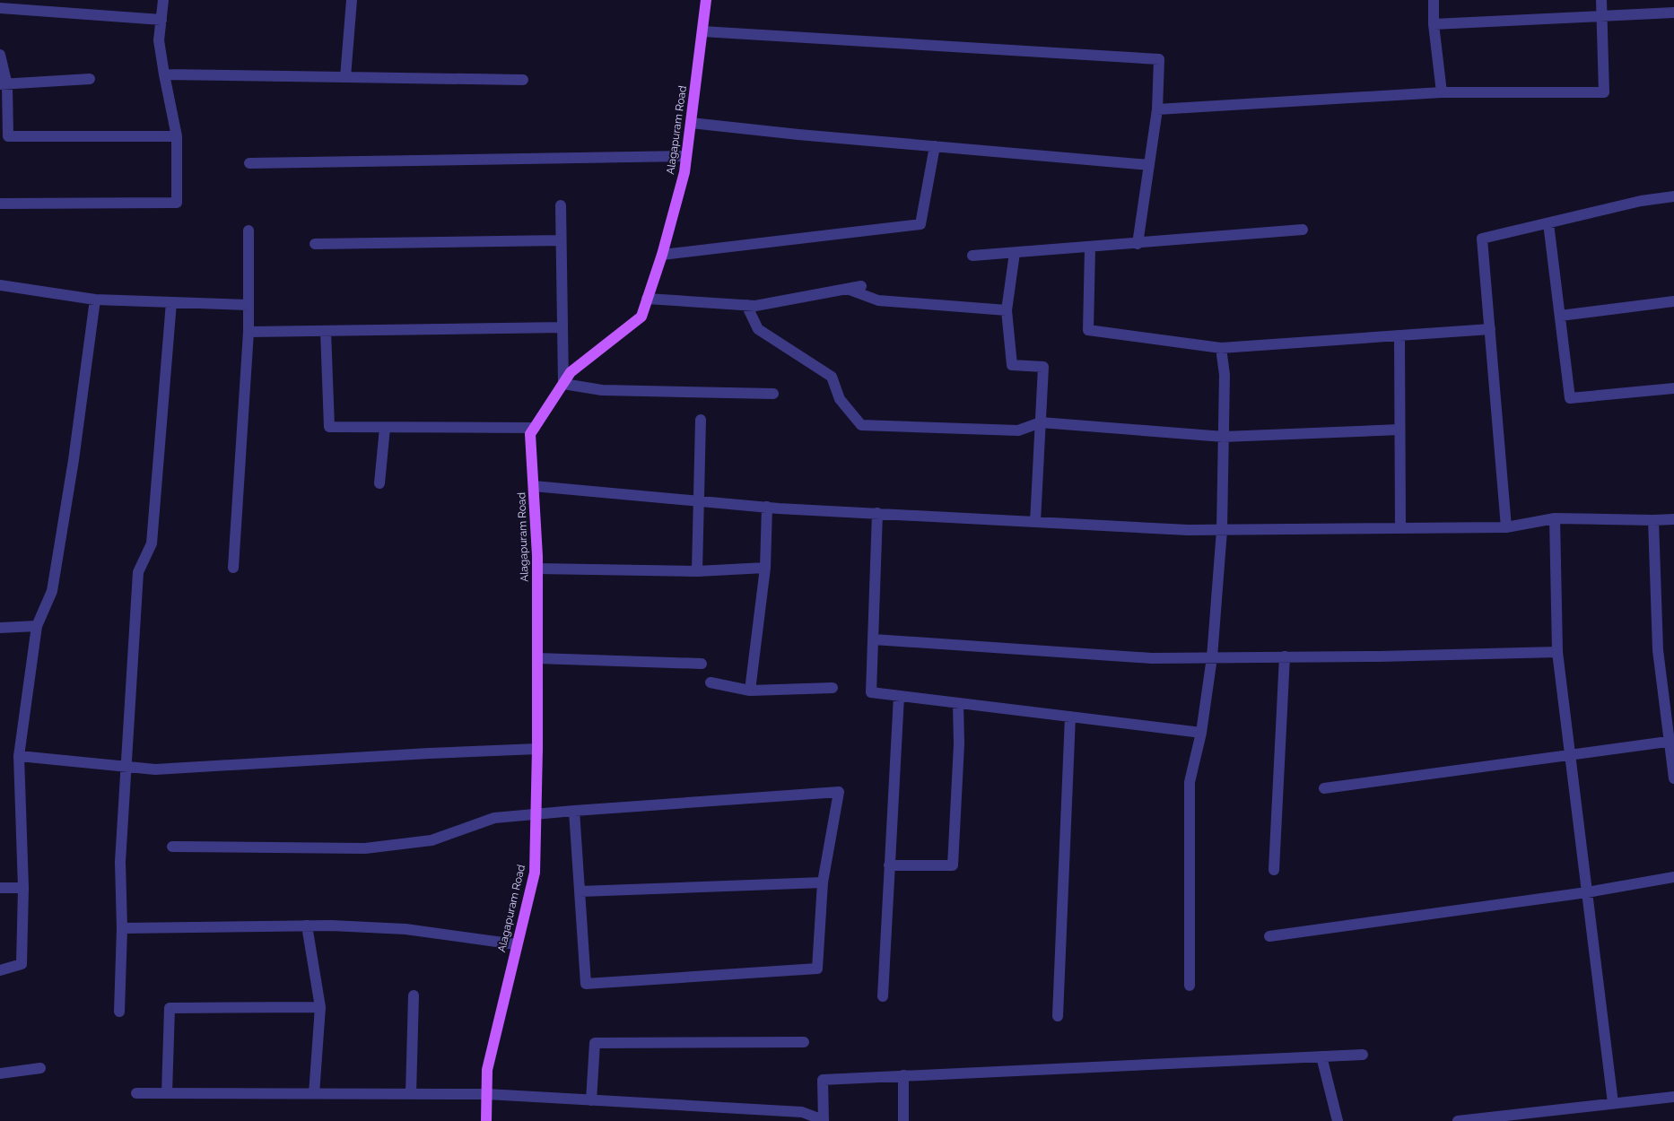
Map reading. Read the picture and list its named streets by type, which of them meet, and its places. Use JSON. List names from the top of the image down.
{
  "streets": {
    "main road": ["Alagapuram Road"]
  }
}
